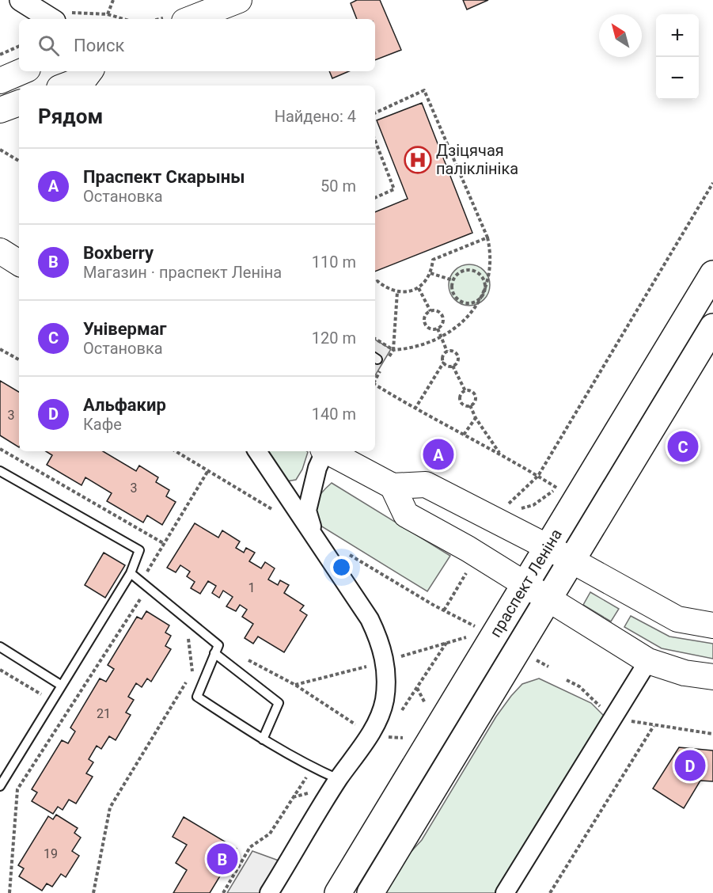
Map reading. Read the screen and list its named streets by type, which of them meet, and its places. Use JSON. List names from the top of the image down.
{
  "streets": {
    "main road": ["праспект Леніна"]
  },
  "places": {
    "hospital": ["Дзіцячая паліклініка"]
  },
  "house_numbers": [
    "3",
    "3",
    "1",
    "21",
    "19"
  ],
  "north": "top left",
  "page": {
    "map_buttons": ["+", "−"],
    "search": "Поиск",
    "heading": ["Рядом", "Найдено: 4"],
    "list": [
      {
        "mark": "A",
        "name": "Праспект Скарыны",
        "note": "Остановка",
        "value": "50 m"
      },
      {
        "mark": "B",
        "name": "Boxberry",
        "note": "Магазин · праспект Леніна",
        "value": "110 m"
      },
      {
        "mark": "C",
        "name": "Універмаг",
        "note": "Остановка",
        "value": "120 m"
      },
      {
        "mark": "D",
        "name": "Альфакир",
        "note": "Кафе",
        "value": "140 m"
      }
    ],
    "pins": [
      "C",
      "A",
      "D",
      "B"
    ]
  }
}
